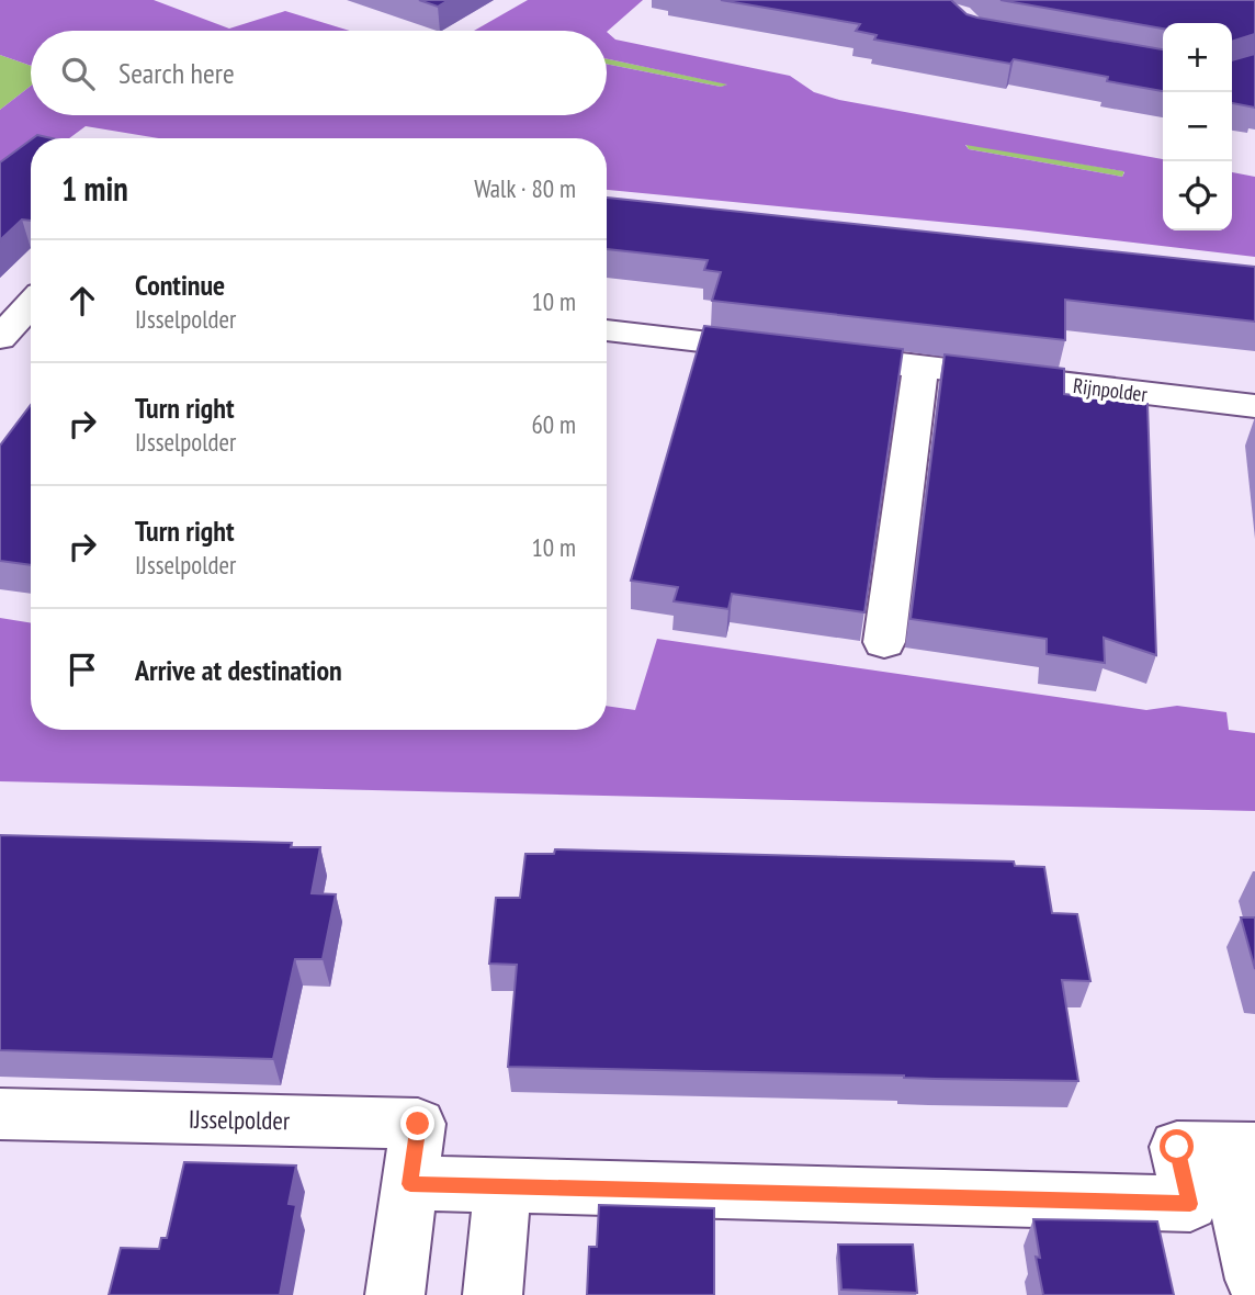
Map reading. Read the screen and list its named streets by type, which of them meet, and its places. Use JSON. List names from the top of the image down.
{
  "streets": {
    "street": ["Rijnpolder", "IJsselpolder"]
  },
  "page": {
    "map_buttons": ["+", "−"],
    "search": "Search here",
    "heading": ["1 min", "Walk · 80 m"],
    "list": [
      ["Continue", "IJsselpolder", "10 m"],
      ["Turn right", "IJsselpolder", "60 m"],
      ["Turn right", "IJsselpolder", "10 m"],
      "Arrive at destination"
    ]
  }
}
